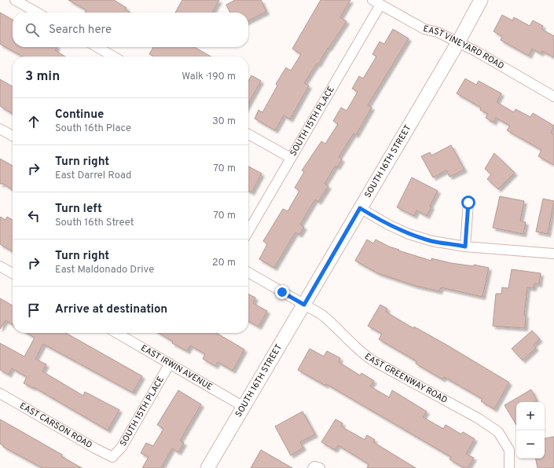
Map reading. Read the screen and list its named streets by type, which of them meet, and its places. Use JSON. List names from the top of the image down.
{
  "streets": {
    "main road": ["SOUTH 16TH STREET"],
    "street": [
      "EAST VINEYARD ROAD",
      "SOUTH 15TH PLACE",
      "EAST IRWIN AVENUE",
      "EAST GREENWAY ROAD",
      "EAST CARSON ROAD"
    ]
  },
  "crossings": [
    ["EAST VINEYARD ROAD", "SOUTH 15TH PLACE"],
    ["EAST VINEYARD ROAD", "SOUTH 16TH STREET"],
    ["SOUTH 15TH PLACE", "EAST IRWIN AVENUE"],
    ["SOUTH 15TH PLACE", "EAST CARSON ROAD"],
    ["SOUTH 16TH STREET", "EAST IRWIN AVENUE"],
    ["SOUTH 16TH STREET", "EAST GREENWAY ROAD"]
  ],
  "page": {
    "search": "Search here",
    "heading": ["3 min", "Walk · 190 m"],
    "list": [
      ["Continue", "South 16th Place", "30 m"],
      ["Turn right", "East Darrel Road", "70 m"],
      ["Turn left", "South 16th Street", "70 m"],
      ["Turn right", "East Maldonado Drive", "20 m"],
      "Arrive at destination"
    ],
    "map_buttons": ["+", "−"]
  }
}
